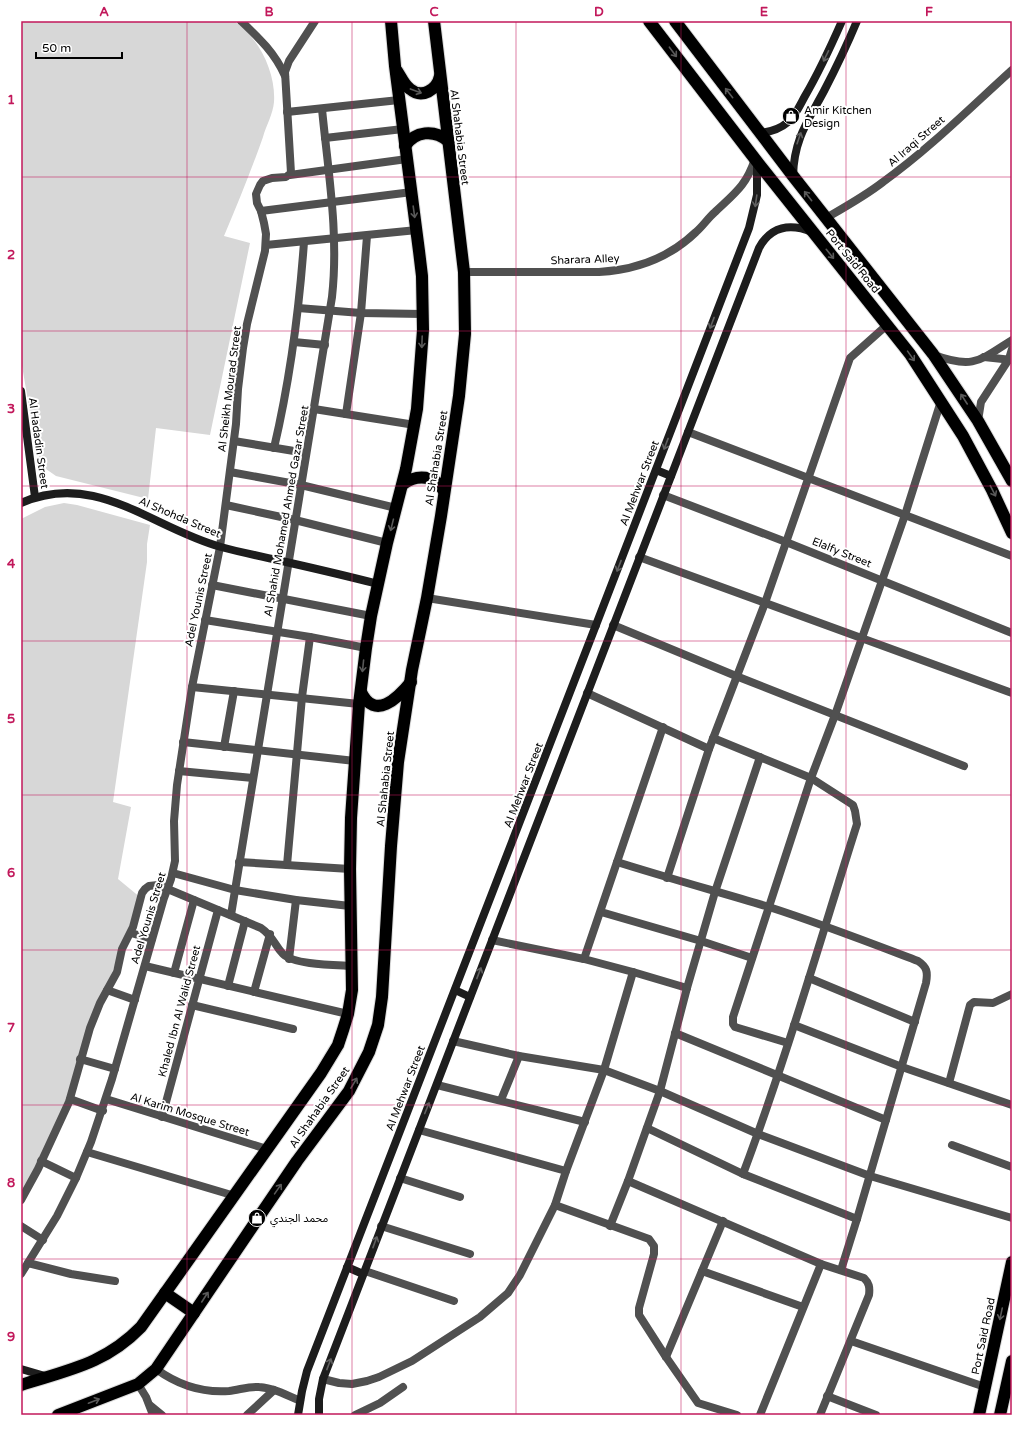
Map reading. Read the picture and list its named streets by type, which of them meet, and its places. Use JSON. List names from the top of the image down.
{
  "streets": {
    "highway": ["Al Shahabia Street", "Port Said Road"],
    "main road": ["Al Hadadin Street", "Al Mehwar Street", "Al Shohda Street"],
    "street": [
      "Al Iraqi Street",
      "Sharara Alley",
      "Al Sheikh Mourad Street",
      "Al Shahid Mohamed Ahmed Gazar Street",
      "Elalfy Street",
      "Adel Younis Street",
      "Khaled Ibn Al Walid Street",
      "Al Karim Mosque Street"
    ]
  },
  "crossings": [
    ["Al Shahabia Street", "Sharara Alley"],
    ["Al Shahabia Street", "Al Sheikh Mourad Street"],
    ["Al Shahabia Street", "Al Shohda Street"],
    ["Al Shahabia Street", "Al Karim Mosque Street"],
    ["Al Iraqi Street", "Port Said Road"],
    ["Sharara Alley", "Port Said Road"],
    ["Sharara Alley", "Al Mehwar Street"],
    ["Port Said Road", "Al Mehwar Street"],
    ["Al Sheikh Mourad Street", "Al Shahid Mohamed Ahmed Gazar Street"],
    ["Al Sheikh Mourad Street", "Al Shohda Street"],
    ["Al Sheikh Mourad Street", "Adel Younis Street"],
    ["Al Hadadin Street", "Al Shohda Street"],
    ["Al Shahid Mohamed Ahmed Gazar Street", "Al Shohda Street"],
    ["Al Shohda Street", "Adel Younis Street"],
    ["Adel Younis Street", "Al Karim Mosque Street"],
    ["Khaled Ibn Al Walid Street", "Al Karim Mosque Street"]
  ],
  "places": {
    "shop": ["Amir Kitchen Design", "محمد الجندي"]
  },
  "scale_bar": "50 m",
  "grid": {
    "columns": [
      "A",
      "B",
      "C",
      "D",
      "E",
      "F"
    ],
    "rows": [
      "1",
      "2",
      "3",
      "4",
      "5",
      "6",
      "7",
      "8",
      "9"
    ]
  }
}
